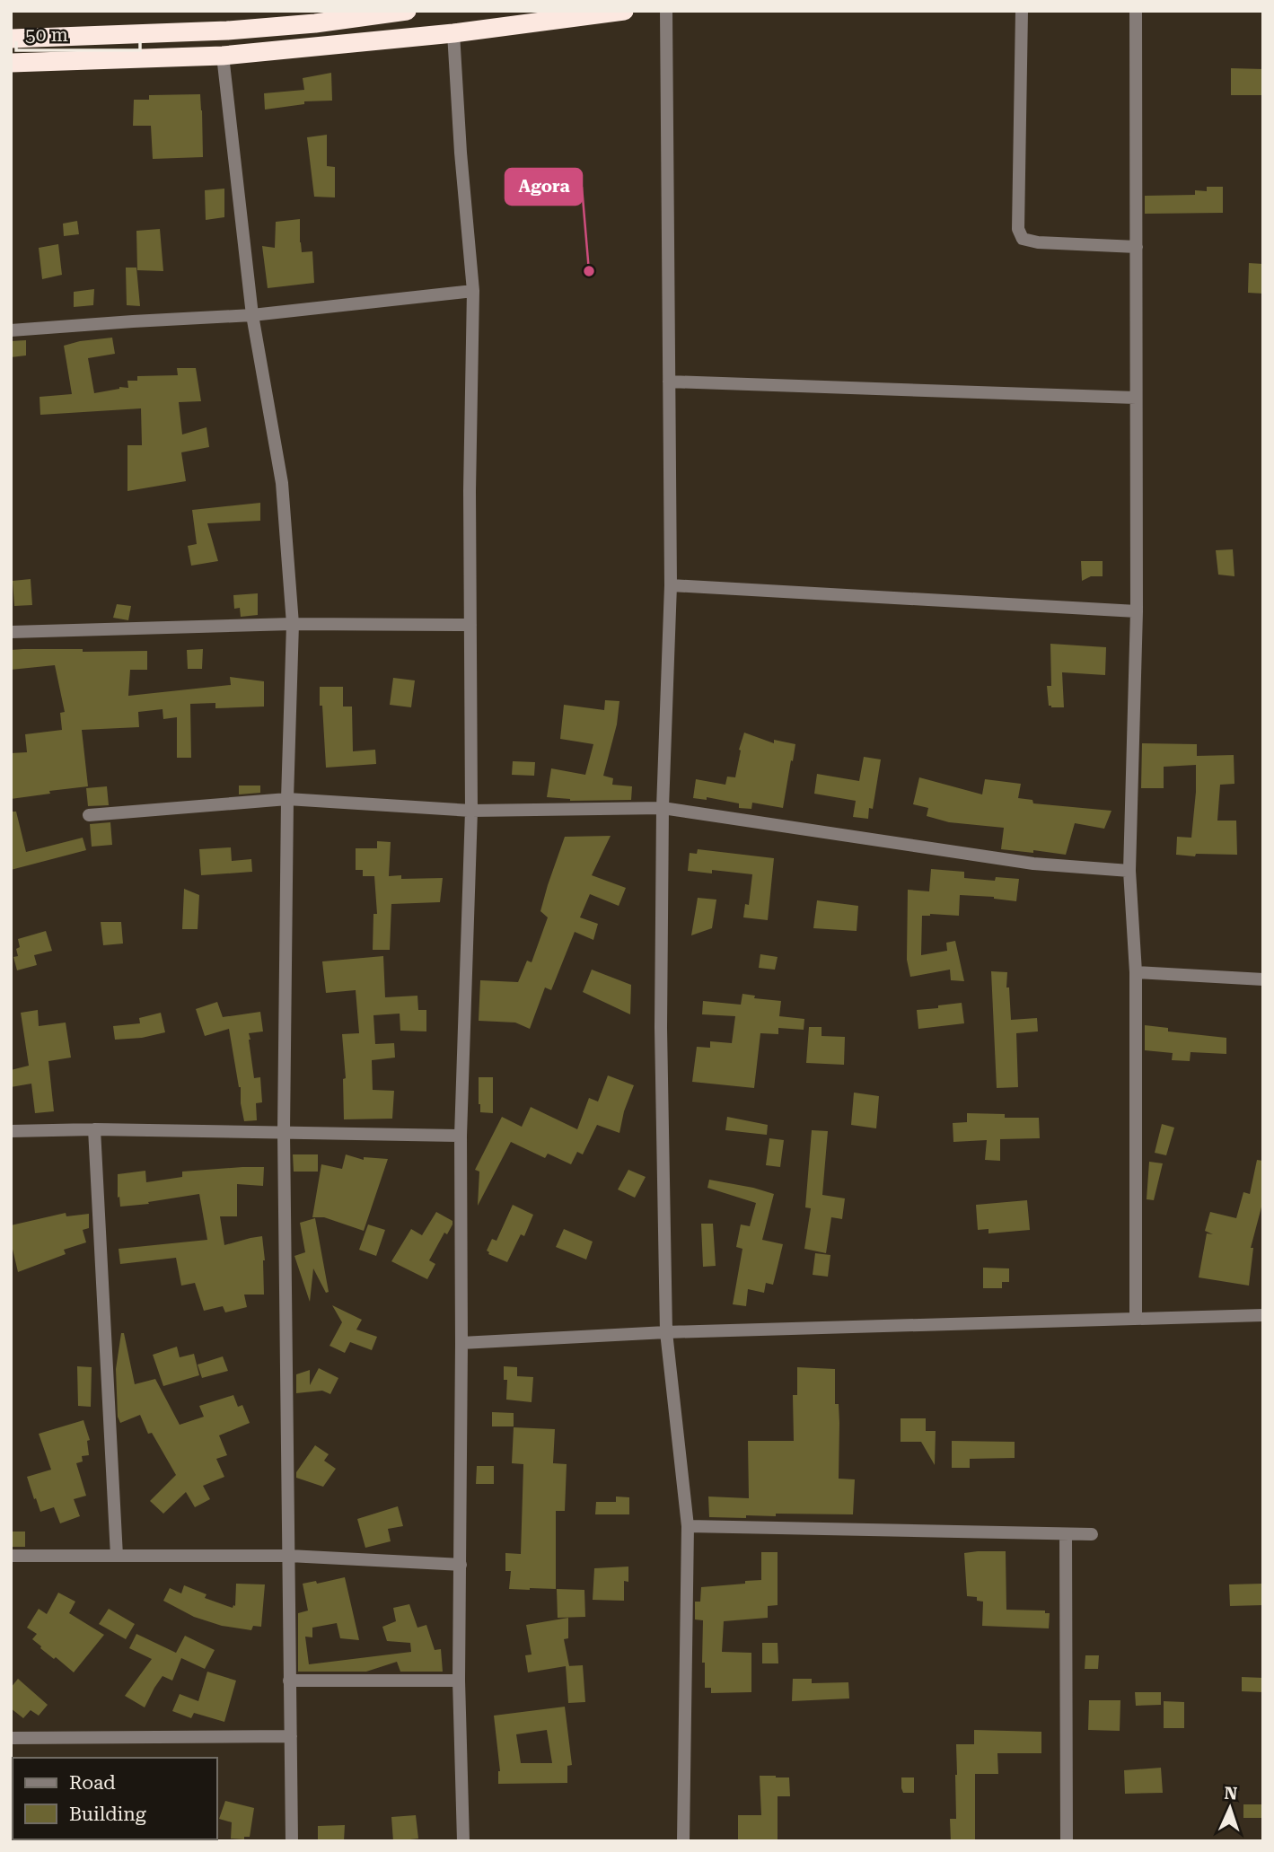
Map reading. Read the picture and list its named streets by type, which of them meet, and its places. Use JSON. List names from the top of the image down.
{
  "places": ["Agora"],
  "legend": ["Road", "Building"],
  "scale_bar": "50 m",
  "north": "top"
}
